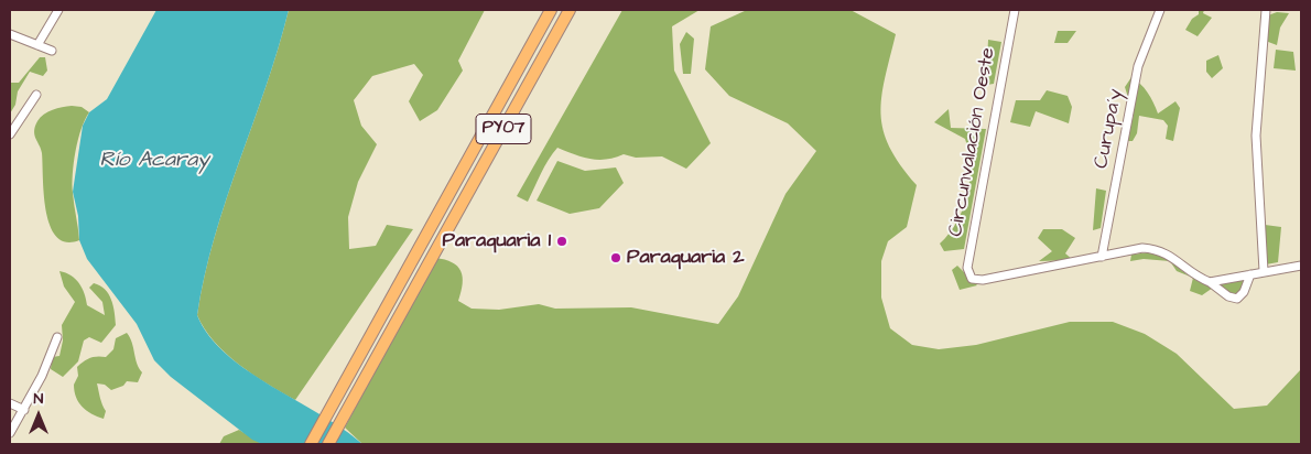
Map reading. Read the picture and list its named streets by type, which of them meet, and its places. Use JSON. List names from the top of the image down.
{
  "streets": {
    "highway": ["PY07"],
    "street": ["Curupa´y", "Circunvalación Oeste"]
  },
  "crossings": [
    ["Curupa´y", "Circunvalación Oeste"]
  ],
  "water": ["Río Acaray"],
  "places": ["Paraquaria 1", "Paraquaria 2"],
  "north": "top"
}
